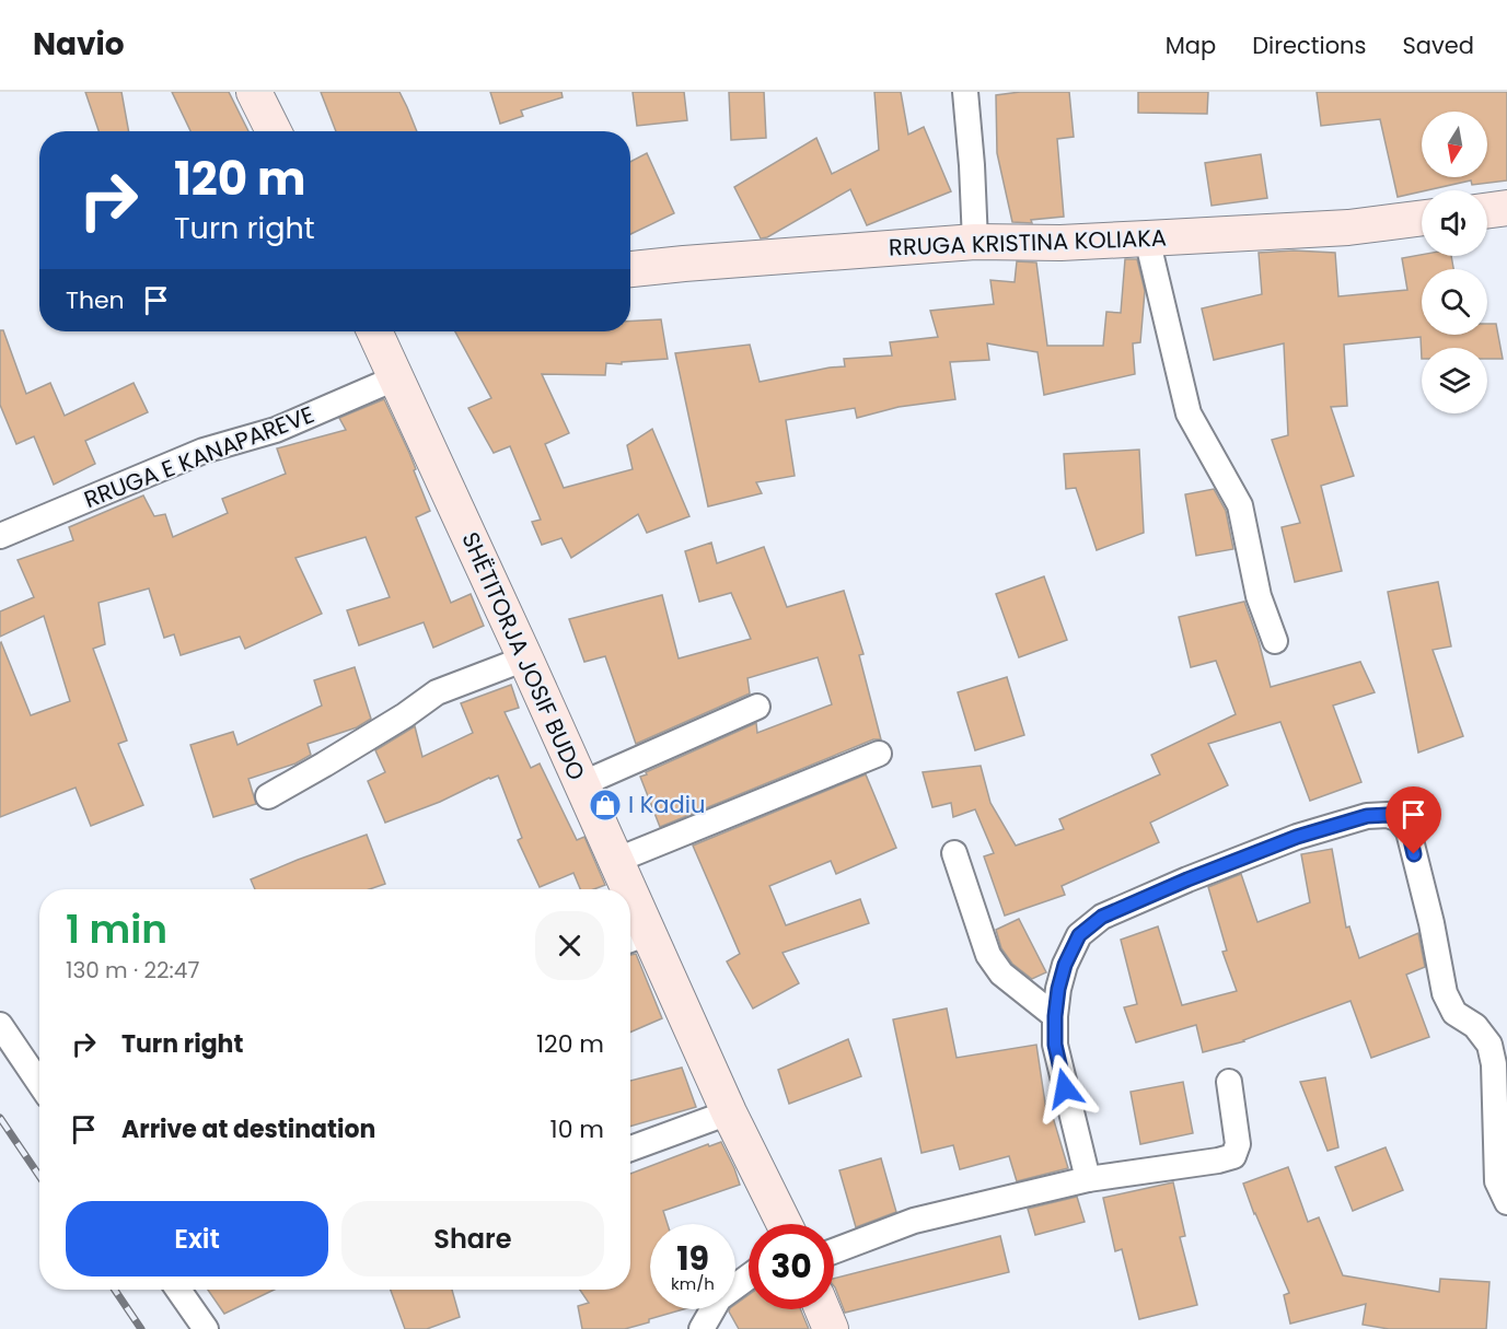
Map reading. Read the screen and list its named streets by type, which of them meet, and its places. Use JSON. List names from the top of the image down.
{
  "streets": {
    "main road": ["RRUGA KRISTINA KOLIAKA", "SHËTITORJA JOSIF BUDO"],
    "street": ["RRUGA E KANAPAREVE"]
  },
  "crossings": [
    ["RRUGA E KANAPAREVE", "SHËTITORJA JOSIF BUDO"]
  ],
  "places": {
    "shop": ["I Kadiu"]
  },
  "north": "bottom",
  "page": {
    "header": "Navio",
    "nav": ["Map", "Directions", "Saved"],
    "turn": ["120 m", "Turn right"],
    "then": "Then",
    "heading": ["1 min", "130 m · 22:47"],
    "list": [
      {
        "name": "Turn right",
        "value": "120 m"
      },
      {
        "name": "Arrive at destination",
        "value": "10 m"
      }
    ],
    "buttons": ["Exit", "Share"],
    "speed": "19 km/h",
    "limit": "30"
  }
}
